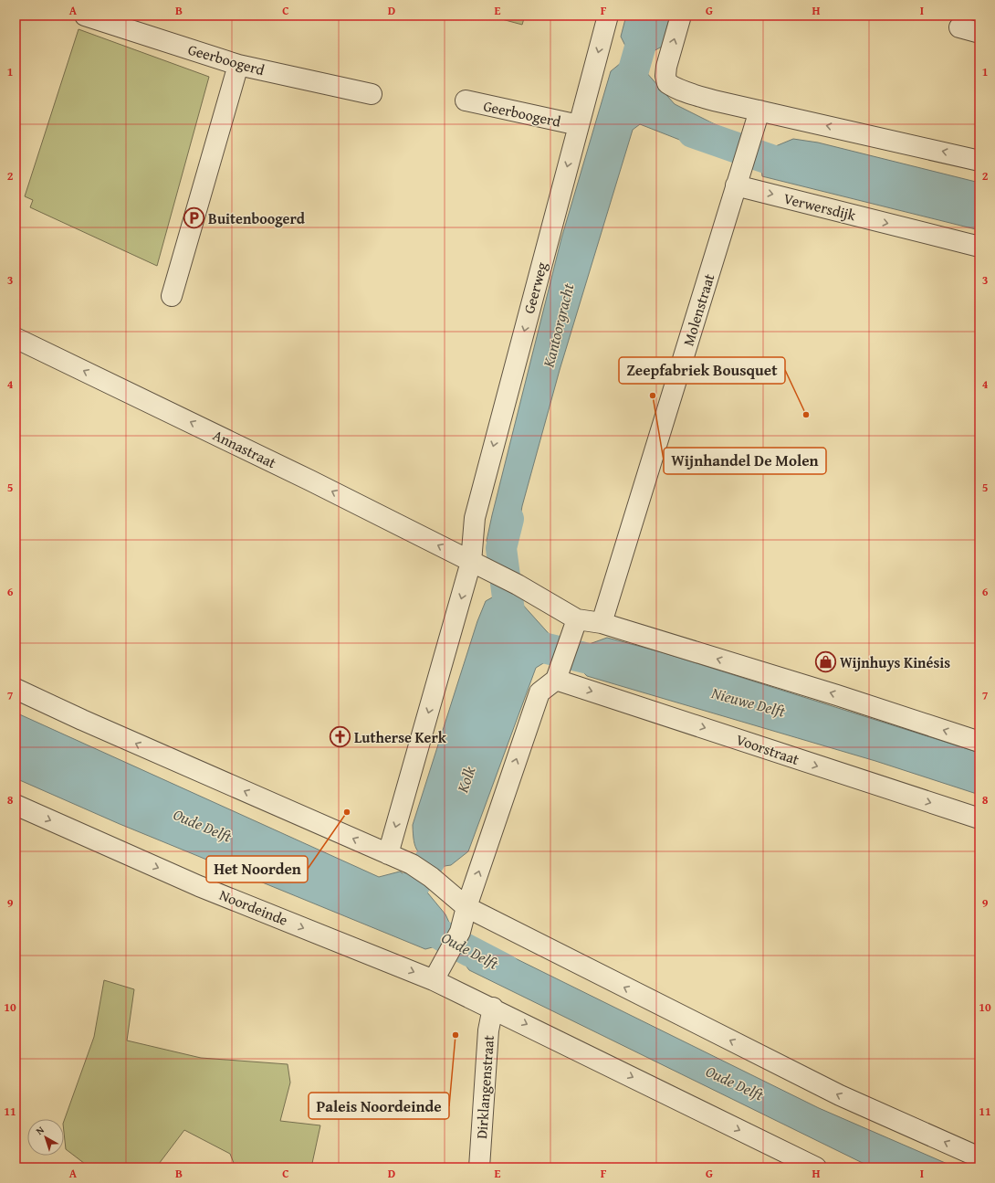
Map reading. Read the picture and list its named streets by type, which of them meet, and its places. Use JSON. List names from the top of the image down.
{
  "streets": {
    "street": [
      "Geerboogerd",
      "Verwersdijk",
      "Geerweg",
      "Molenstraat",
      "Annastraat",
      "Voorstraat",
      "Noordeinde",
      "Dirklangenstraat"
    ]
  },
  "crossings": [
    ["Geerboogerd", "Geerweg"],
    ["Verwersdijk", "Molenstraat"],
    ["Geerweg", "Annastraat"],
    ["Noordeinde", "Dirklangenstraat"]
  ],
  "one_way": ["Geerweg", "Annastraat"],
  "water": [
    "Kantoorgracht",
    "Nieuwe Delft",
    "Kolk",
    "Oude Delft"
  ],
  "places": {
    "parking": ["Buitenboogerd"],
    "other": [
      "Wijnhandel De Molen",
      "Zeepfabriek Bousquet",
      "Het Noorden",
      "Paleis Noordeinde"
    ],
    "shop": ["Wijnhuys Kinésis"],
    "church": ["Lutherse Kerk"]
  },
  "north": "top left",
  "grid": {
    "columns": [
      "A",
      "B",
      "C",
      "D",
      "E",
      "F",
      "G",
      "H",
      "I"
    ],
    "rows": [
      "1",
      "2",
      "3",
      "4",
      "5",
      "6",
      "7",
      "8",
      "9",
      "10",
      "11"
    ]
  }
}
